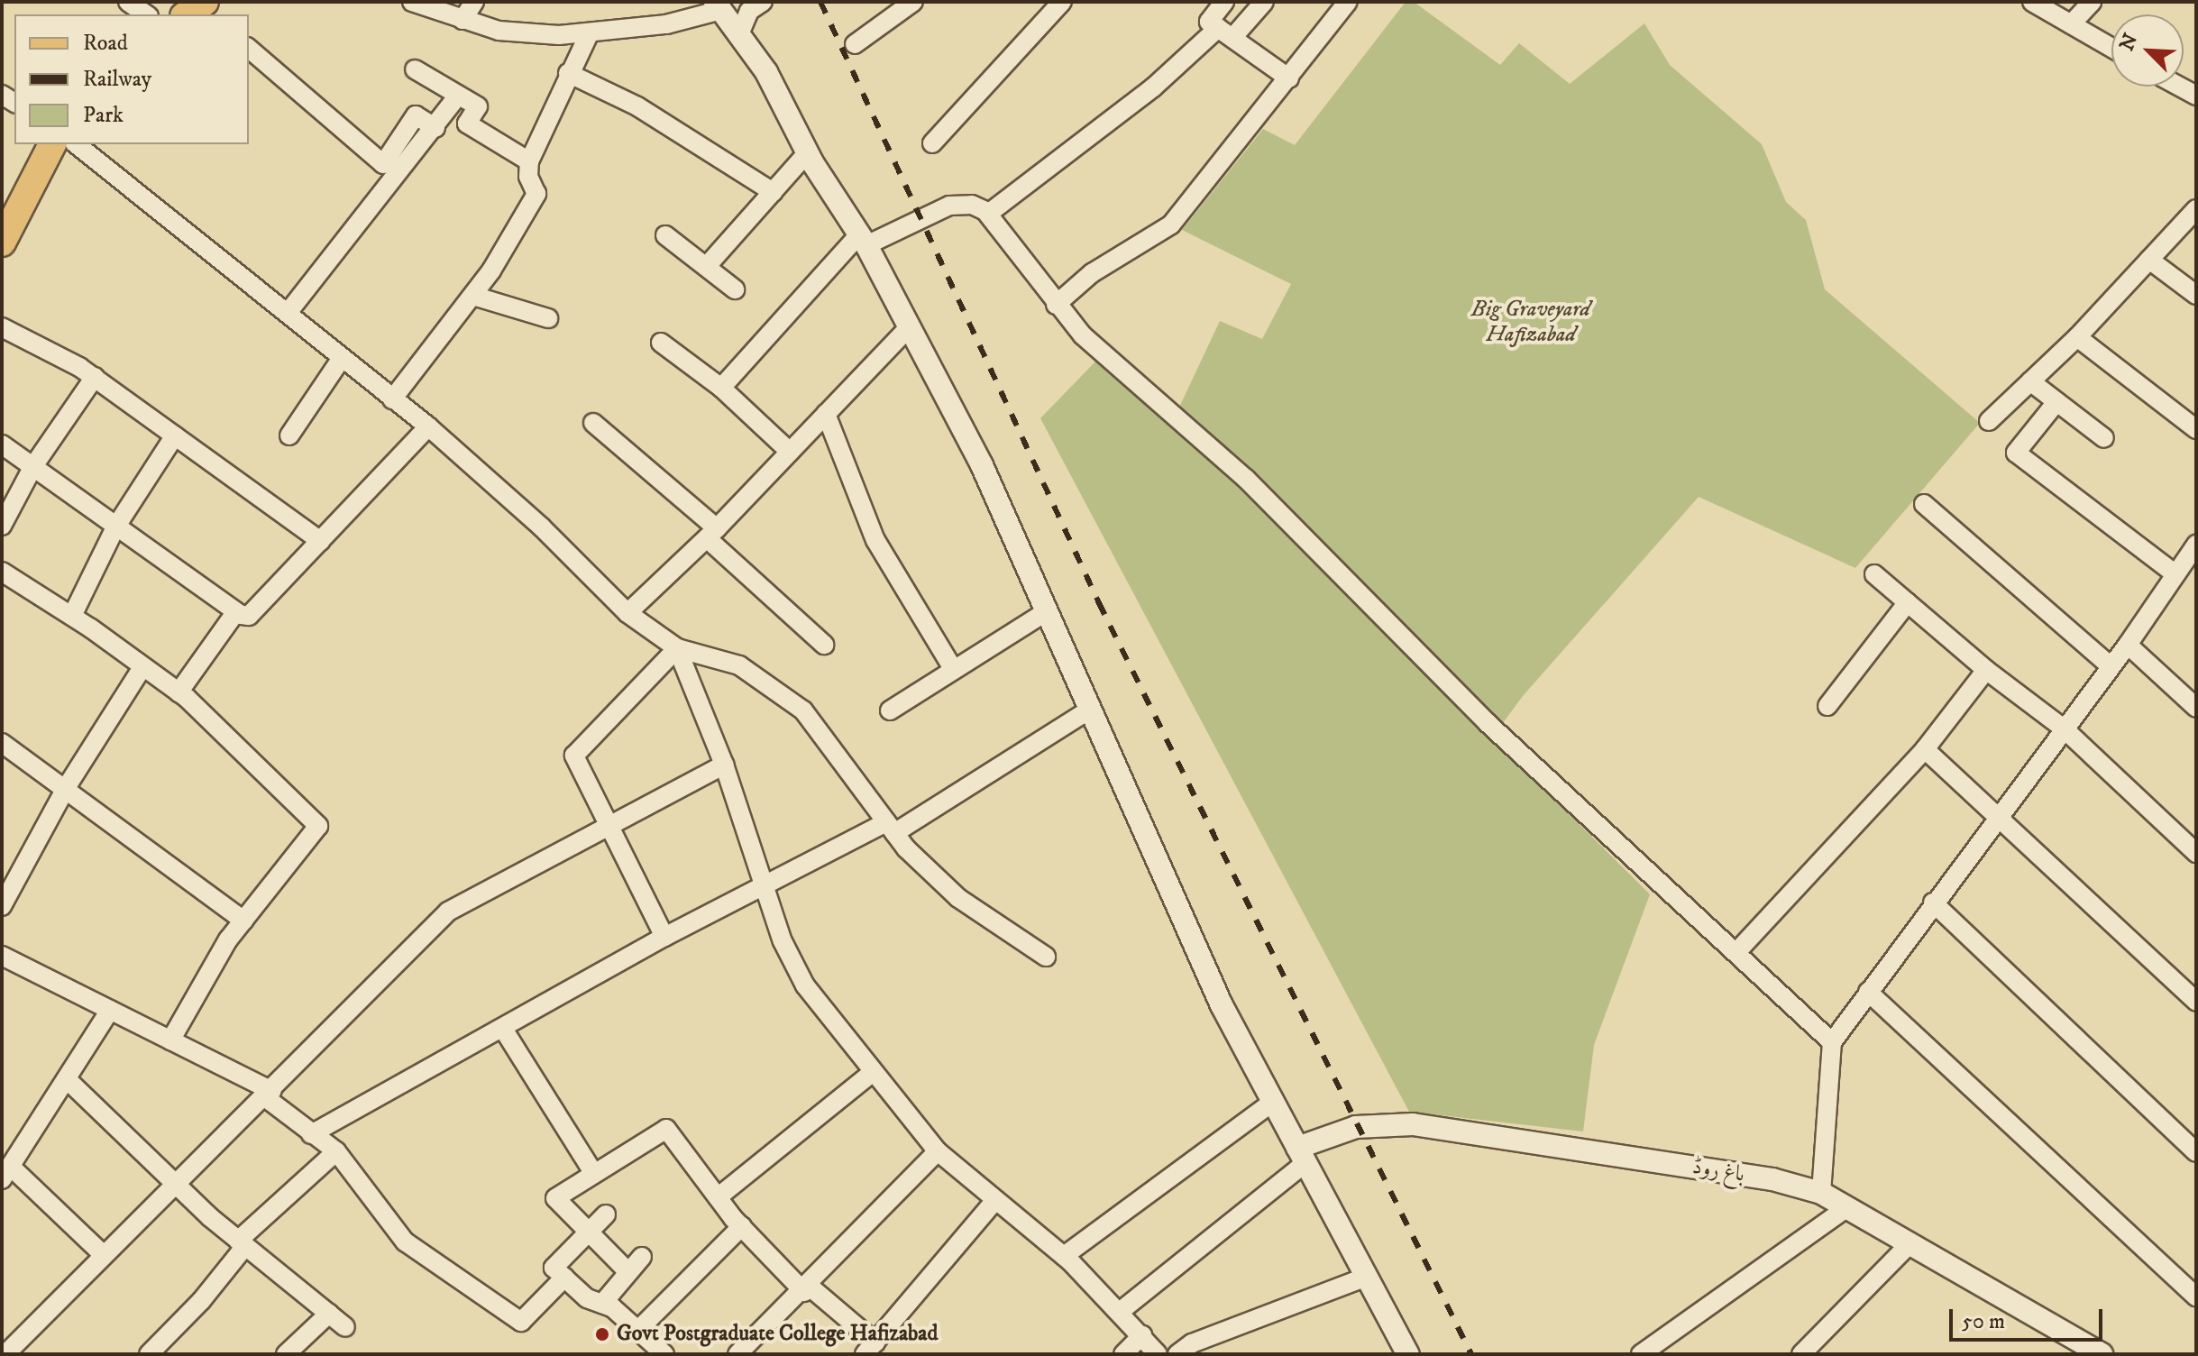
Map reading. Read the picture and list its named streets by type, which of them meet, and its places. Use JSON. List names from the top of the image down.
{
  "streets": {
    "street": ["باغ روڈ"]
  },
  "parks": ["Big Graveyard Hafizabad"],
  "places": ["Govt Postgraduate College Hafizabad"],
  "legend": ["Road", "Railway", "Park"],
  "scale_bar": "50 m",
  "north": "top left"
}
